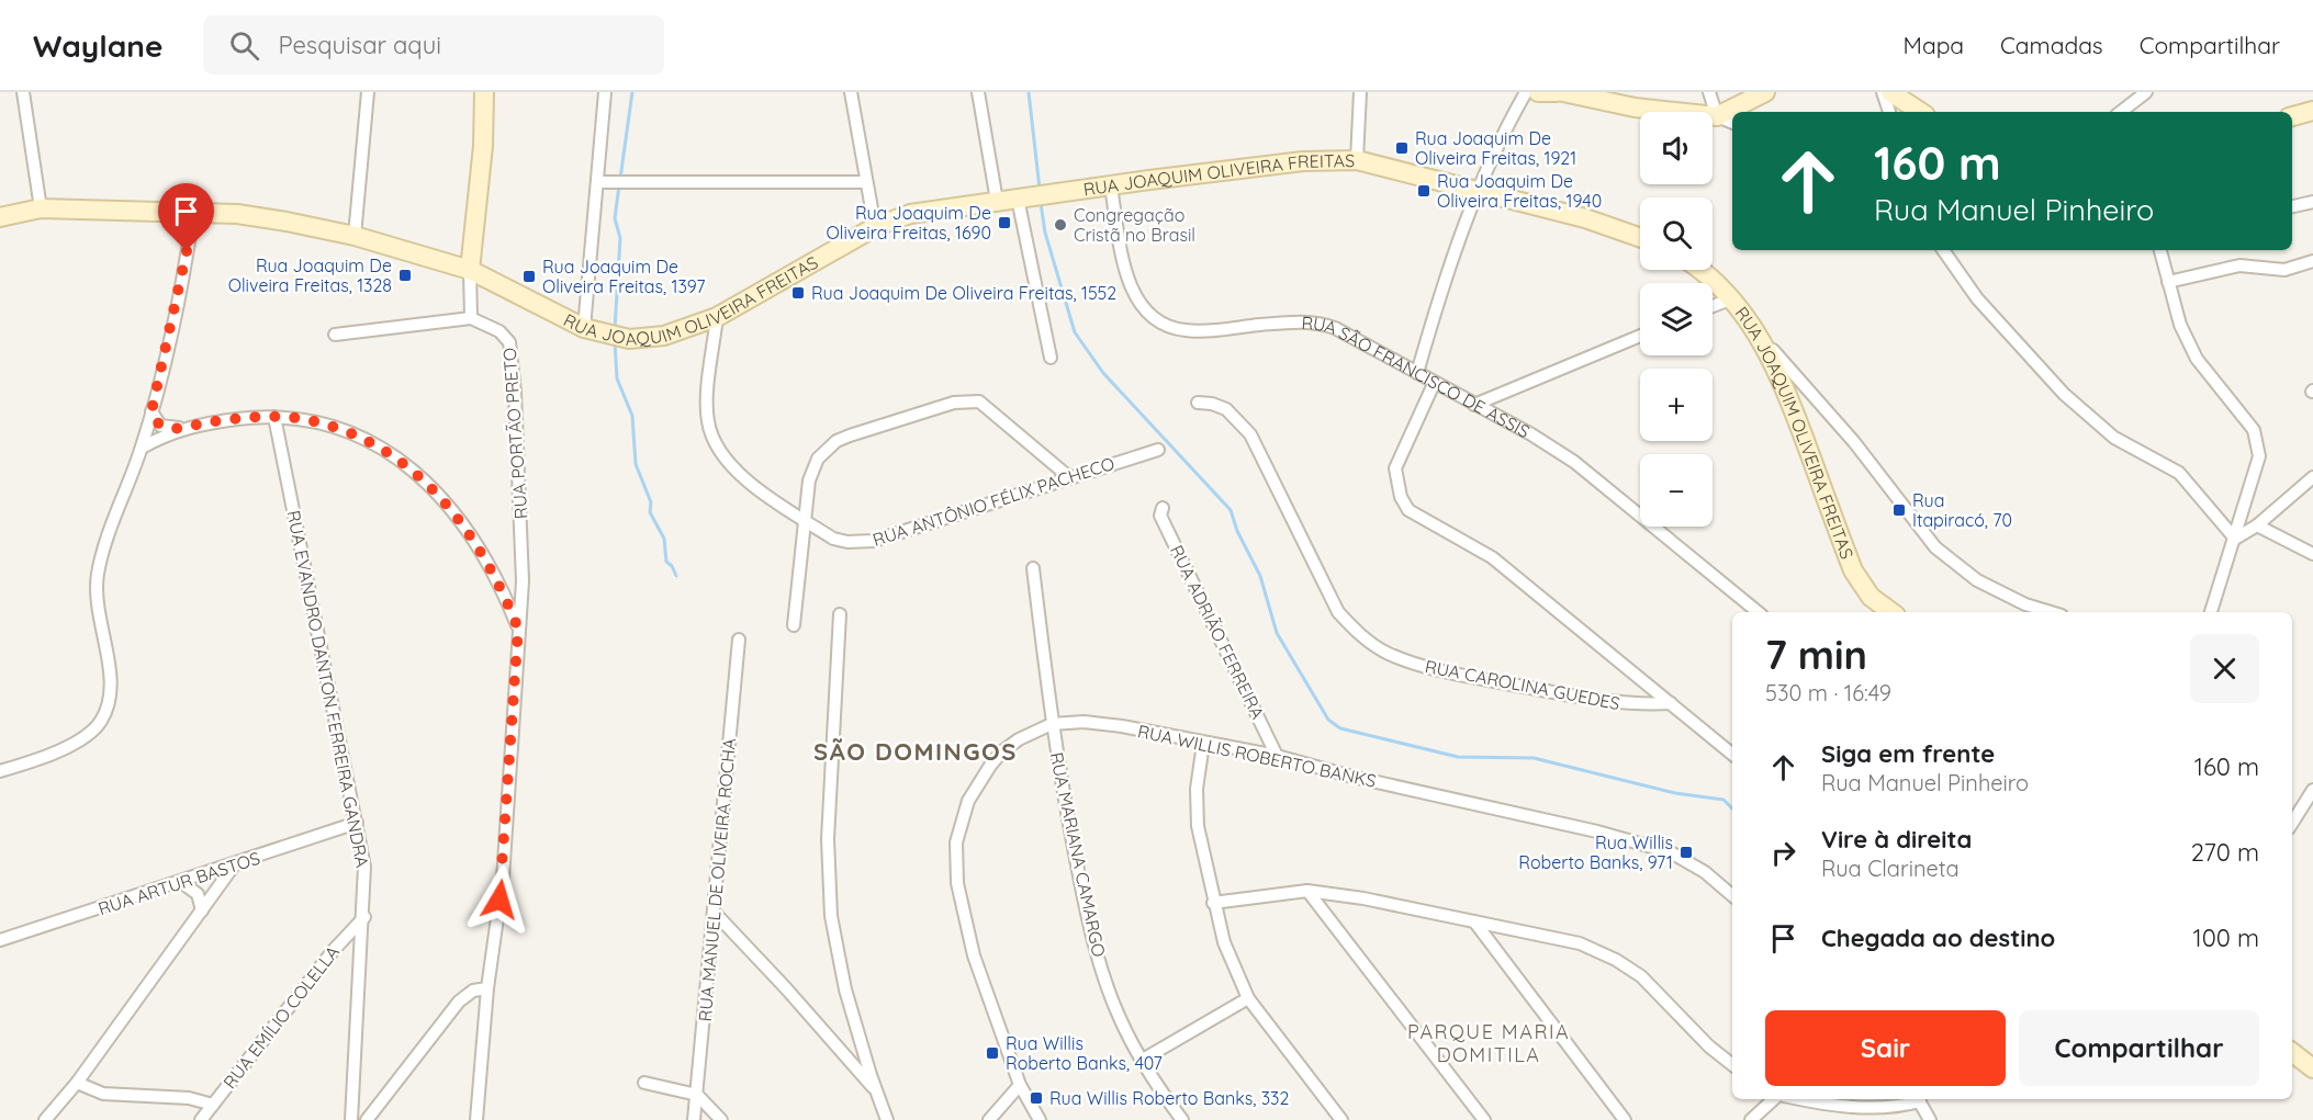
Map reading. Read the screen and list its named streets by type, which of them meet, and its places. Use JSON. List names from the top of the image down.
{
  "streets": {
    "street": [
      "RUA JOAQUIM OLIVEIRA FREITAS",
      "RUA SÃO FRANCISCO DE ASSIS",
      "RUA PORTÃO PRETO",
      "RUA ANTÔNIO FÉLIX PACHECO",
      "RUA ADRIÃO FERREIRA",
      "RUA CAROLINA GUEDES",
      "RUA EVANDRO DANTON FERREIRA GANDRA",
      "RUA WILLIS ROBERTO BANKS",
      "RUA MARIANA CAMARGO",
      "RUA MANUEL DE OLIVEIRA ROCHA",
      "RUA ARTUR BASTOS",
      "RUA EMÍLIO COLELLA"
    ]
  },
  "crossings": [
    ["RUA JOAQUIM OLIVEIRA FREITAS", "RUA SÃO FRANCISCO DE ASSIS"],
    ["RUA JOAQUIM OLIVEIRA FREITAS", "RUA ANTÔNIO FÉLIX PACHECO"],
    ["RUA ADRIÃO FERREIRA", "RUA WILLIS ROBERTO BANKS"],
    ["RUA EVANDRO DANTON FERREIRA GANDRA", "RUA ARTUR BASTOS"],
    ["RUA EVANDRO DANTON FERREIRA GANDRA", "RUA EMÍLIO COLELLA"],
    ["RUA WILLIS ROBERTO BANKS", "RUA MARIANA CAMARGO"]
  ],
  "districts": ["SÃO DOMINGOS", "PARQUE MARIA DOMITILA"],
  "places": {
    "transit": [
      "Rua Joaquim De Oliveira Freitas, 1921",
      "Rua Joaquim De Oliveira Freitas, 1940",
      "Rua Joaquim De Oliveira Freitas, 1690",
      "Rua Joaquim De Oliveira Freitas, 1328",
      "Rua Joaquim De Oliveira Freitas, 1397",
      "Rua Joaquim De Oliveira Freitas, 1552",
      "Rua Itapiracó, 70",
      "Rua Willis Roberto Banks, 971",
      "Rua Willis Roberto Banks, 407",
      "Rua Willis Roberto Banks, 332"
    ],
    "other": ["Congregação Cristã no Brasil"]
  },
  "page": {
    "header": "Waylane",
    "search": "Pesquisar aqui",
    "nav": ["Mapa", "Camadas", "Compartilhar"],
    "map_buttons": ["+", "−"],
    "turn": ["160 m", "Rua Manuel Pinheiro"],
    "heading": ["7 min", "530 m · 16:49"],
    "list": [
      {
        "name": "Siga em frente",
        "note": "Rua Manuel Pinheiro",
        "value": "160 m"
      },
      {
        "name": "Vire à direita",
        "note": "Rua Clarineta",
        "value": "270 m"
      },
      {
        "name": "Chegada ao destino",
        "value": "100 m"
      }
    ],
    "buttons": ["Sair", "Compartilhar"]
  }
}
